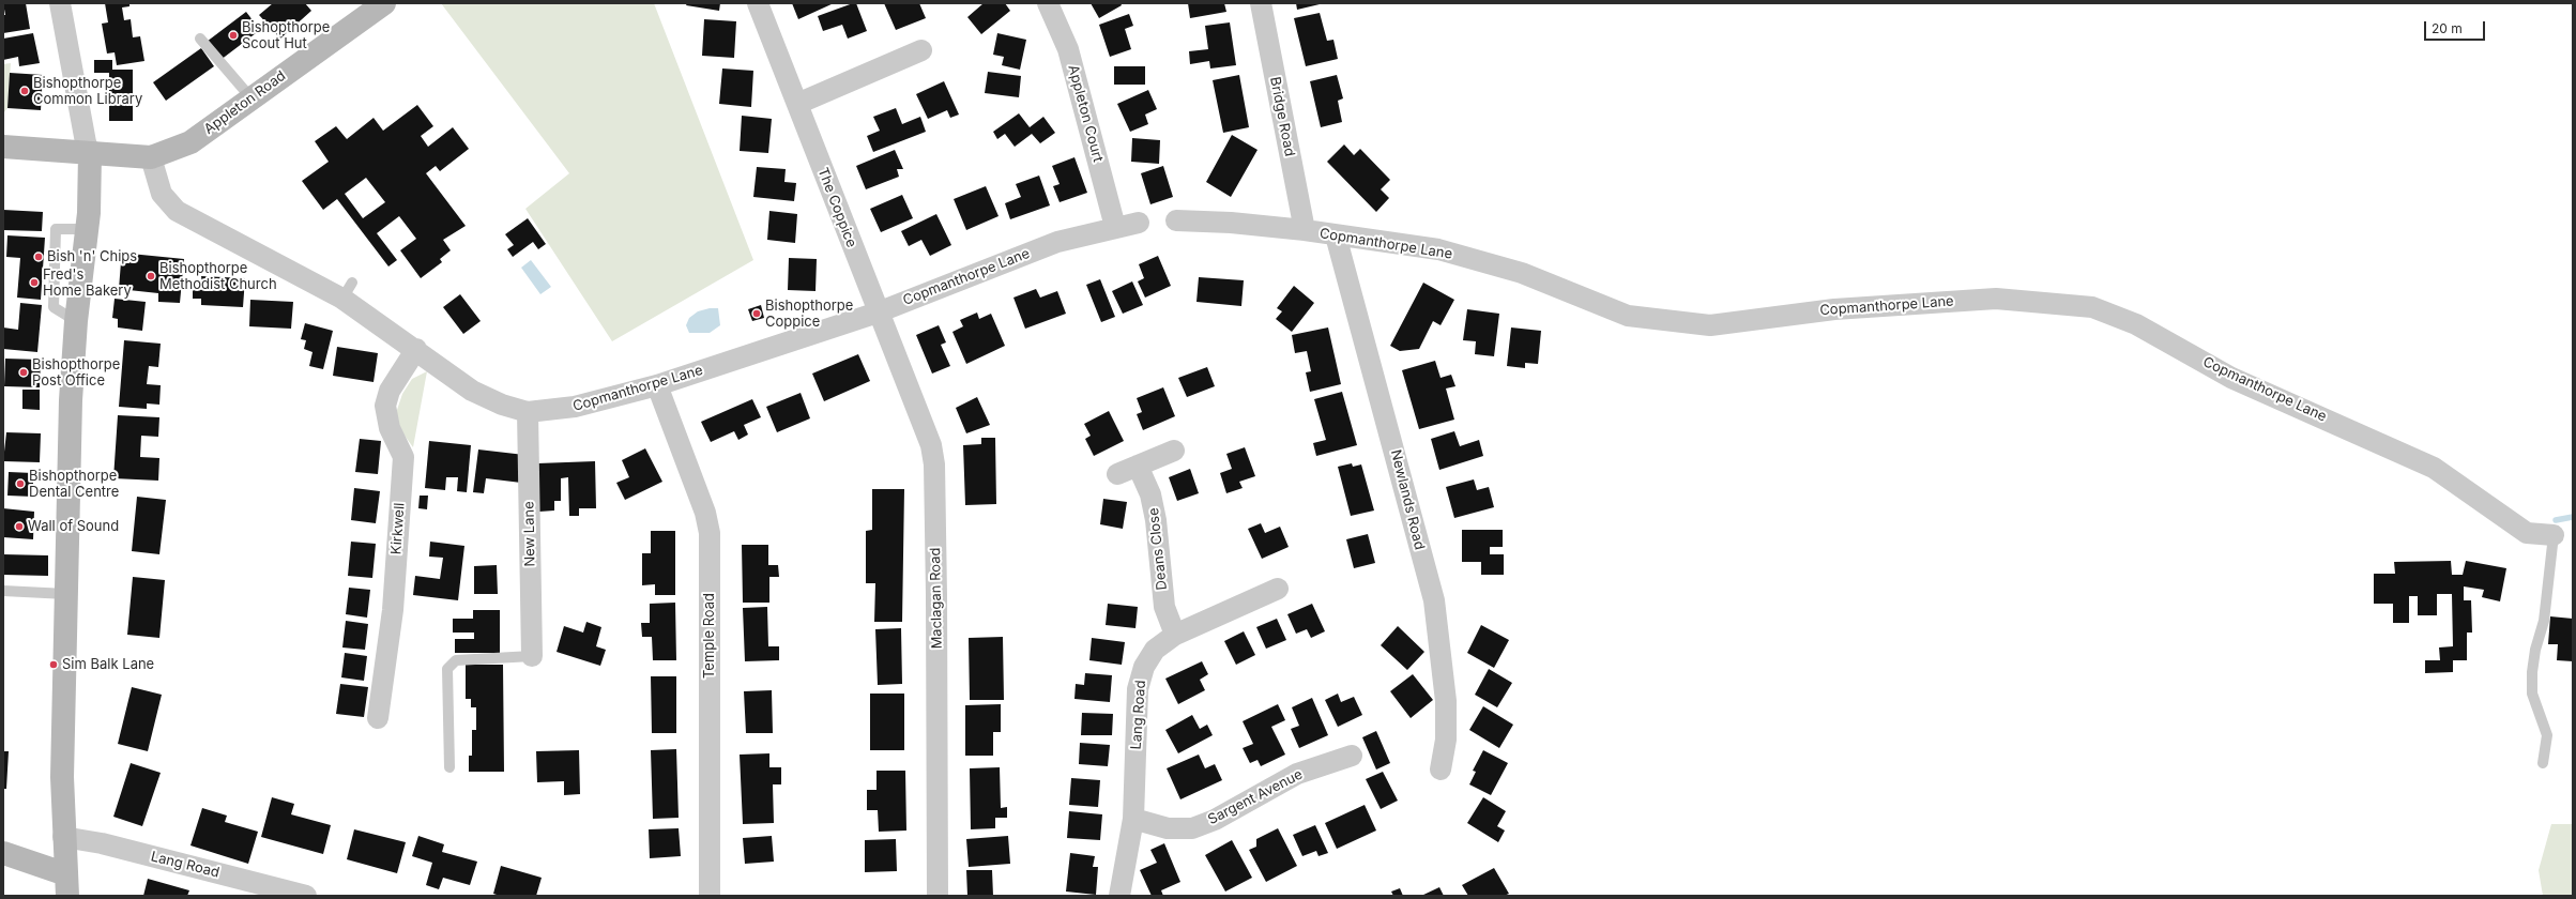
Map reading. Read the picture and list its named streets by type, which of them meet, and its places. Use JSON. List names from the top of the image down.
{
  "streets": {
    "street": [
      "Appleton Road",
      "Appleton Court",
      "Bridge Road",
      "The Coppice",
      "Copmanthorpe Lane",
      "Newlands Road",
      "Kirkwell",
      "New Lane",
      "Deans Close",
      "Maclagan Road",
      "Temple Road",
      "Lang Road",
      "Sargent Avenue"
    ]
  },
  "crossings": [
    ["Appleton Road", "Copmanthorpe Lane"],
    ["Appleton Court", "Copmanthorpe Lane"],
    ["Bridge Road", "Copmanthorpe Lane"],
    ["The Coppice", "Copmanthorpe Lane"],
    ["The Coppice", "Maclagan Road"],
    ["Copmanthorpe Lane", "Newlands Road"],
    ["Copmanthorpe Lane", "Kirkwell"],
    ["Copmanthorpe Lane", "New Lane"],
    ["Copmanthorpe Lane", "Maclagan Road"],
    ["Copmanthorpe Lane", "Temple Road"],
    ["Deans Close", "Lang Road"],
    ["Lang Road", "Sargent Avenue"]
  ],
  "places": [
    "Bishopthorpe Scout Hut",
    "Bishopthorpe Common Library",
    "Bish 'n' Chips",
    "Bishopthorpe Methodist Church",
    "Fred's Home Bakery",
    "Bishopthorpe Coppice",
    "Bishopthorpe Post Office",
    "Bishopthorpe Dental Centre",
    "Wall of Sound",
    "Sim Balk Lane"
  ],
  "scale_bar": "20 m"
}
